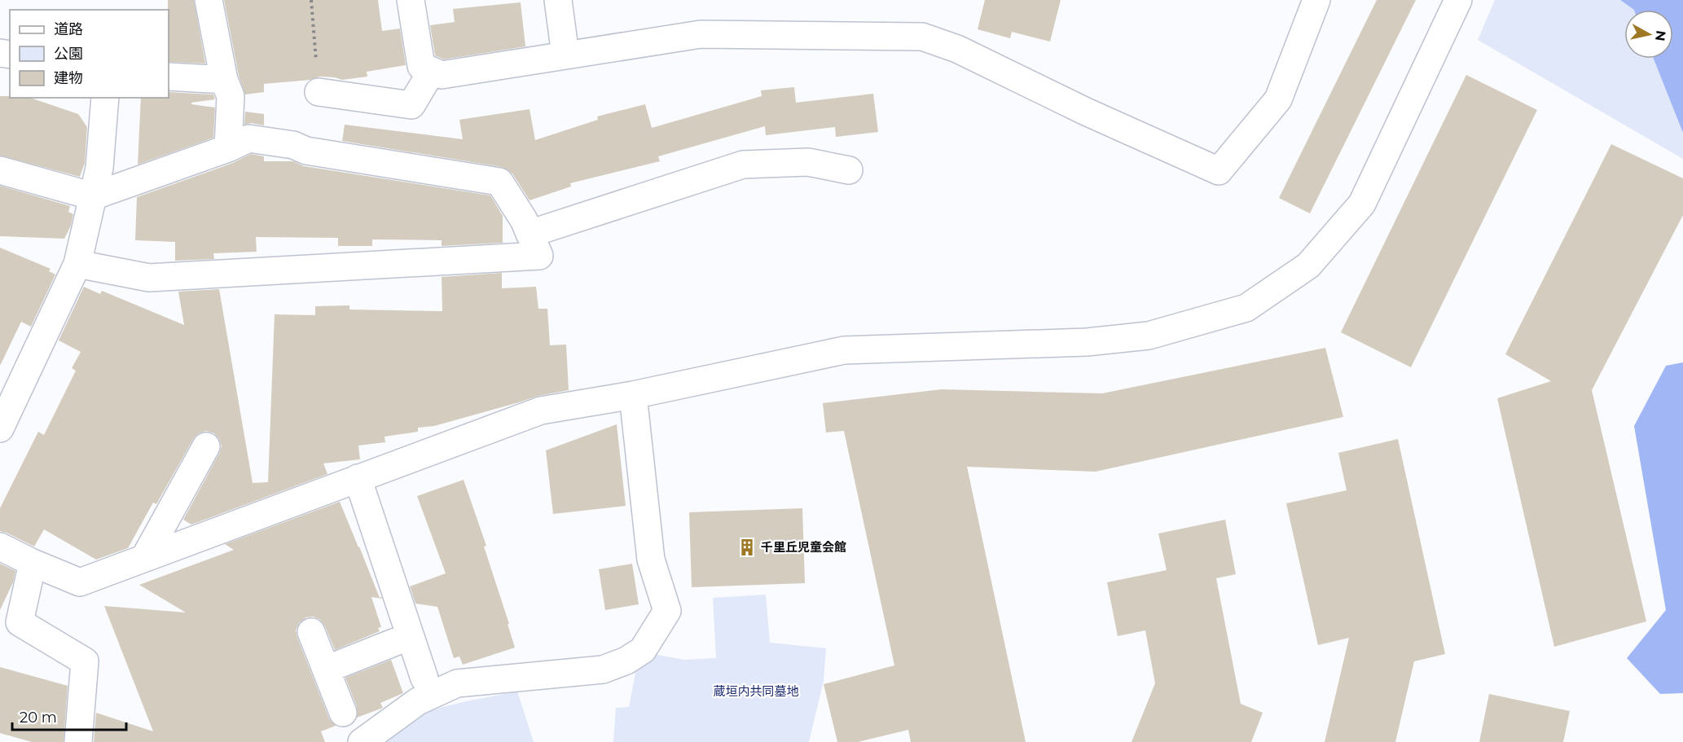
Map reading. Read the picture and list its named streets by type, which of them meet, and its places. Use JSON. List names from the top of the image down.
{
  "parks": ["蔵垣内共同墓地"],
  "places": {
    "building": ["千里丘児童会館"]
  },
  "legend": ["道路", "公園", "建物"],
  "scale_bar": "20 m",
  "north": "right"
}
